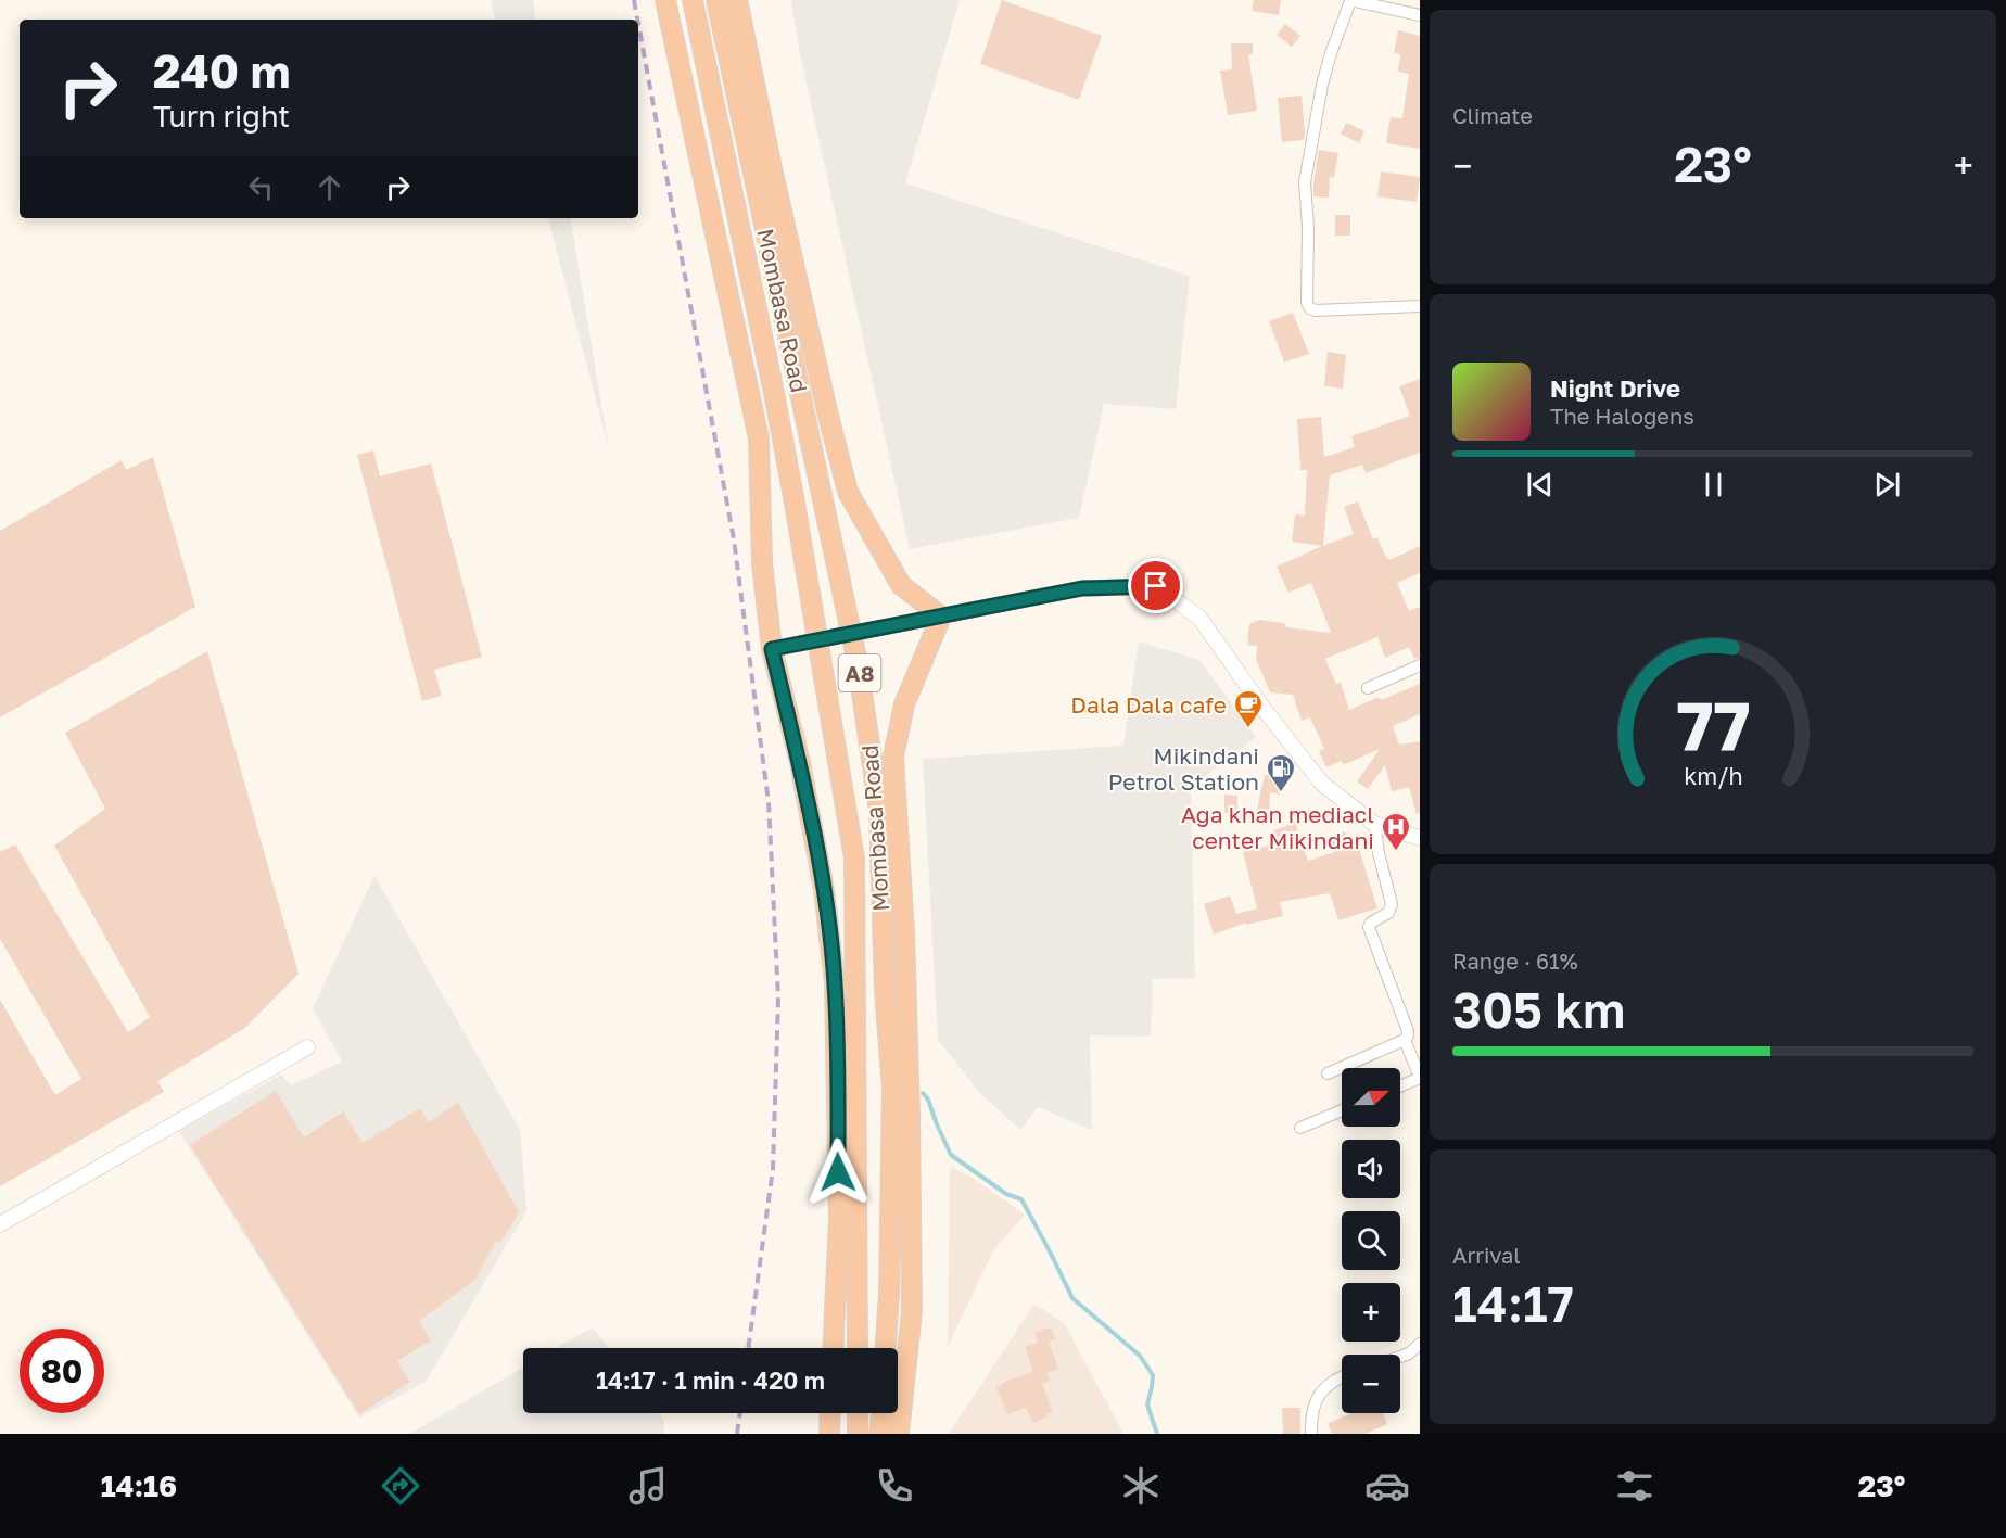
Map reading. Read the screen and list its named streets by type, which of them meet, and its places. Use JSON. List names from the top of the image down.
{
  "streets": {
    "highway": ["Mombasa Road", "A8"]
  },
  "places": {
    "cafe": ["Dala Dala cafe"],
    "fuel station": ["Mikindani Petrol Station"],
    "hospital": ["Aga khan mediacl center Mikindani"]
  },
  "north": "right",
  "page": {
    "tile": [
      "Climate",
      ["Range · 61%", "305 km"],
      ["Arrival", "14:17"]
    ],
    "turn": ["240 m", "Turn right"],
    "heat": ["−", "23°", "+"],
    "song": ["Night Drive", "The Halogens"],
    "map_buttons": ["+", "−"],
    "limit": "80",
    "trip": "14:17 · 1 min · 420 m",
    "tabs": ["14:16", "23°"],
    "gauge": ["77", "km/h"]
  }
}
